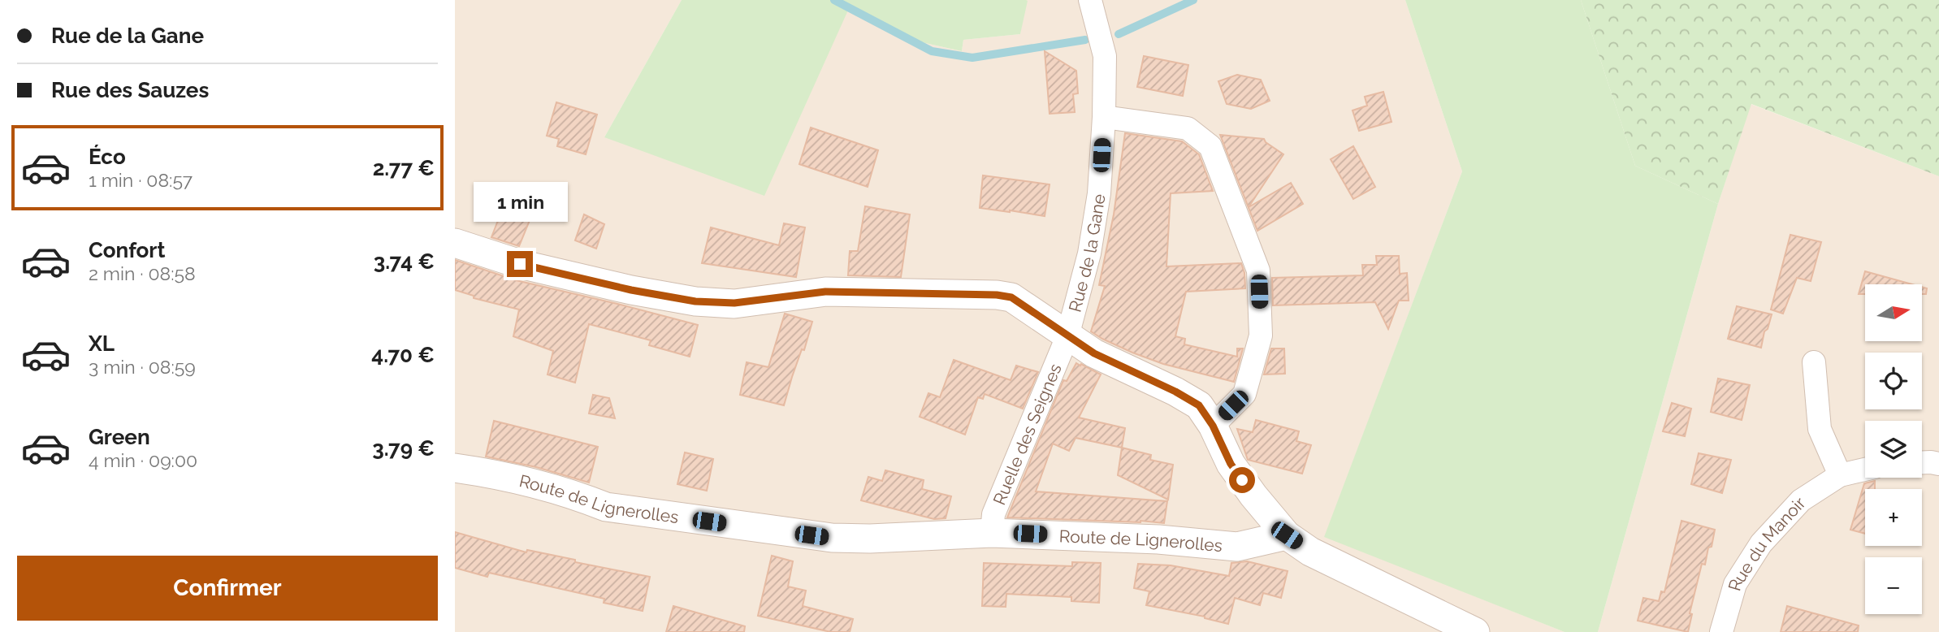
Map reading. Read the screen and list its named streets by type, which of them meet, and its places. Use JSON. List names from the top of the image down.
{
  "streets": {
    "street": [
      "Rue de la Gane",
      "Ruelle des Seignes",
      "Route de Lignerolles",
      "Rue du Manoir"
    ]
  },
  "crossings": [
    ["Rue de la Gane", "Ruelle des Seignes"],
    ["Rue de la Gane", "Route de Lignerolles"],
    ["Ruelle des Seignes", "Route de Lignerolles"]
  ],
  "north": "right",
  "page": {
    "banner": ["Rue de la Gane", "Rue des Sauzes"],
    "list": [
      {
        "name": "Éco",
        "note": "1 min · 08:57",
        "value": "2.77 €"
      },
      {
        "name": "Confort",
        "note": "2 min · 08:58",
        "value": "3.74 €"
      },
      {
        "name": "XL",
        "note": "3 min · 08:59",
        "value": "4.70 €"
      },
      {
        "name": "Green",
        "note": "4 min · 09:00",
        "value": "3.79 €"
      }
    ],
    "bubble": "1 min",
    "map_buttons": ["+", "−"],
    "buttons": "Confirmer"
  }
}
